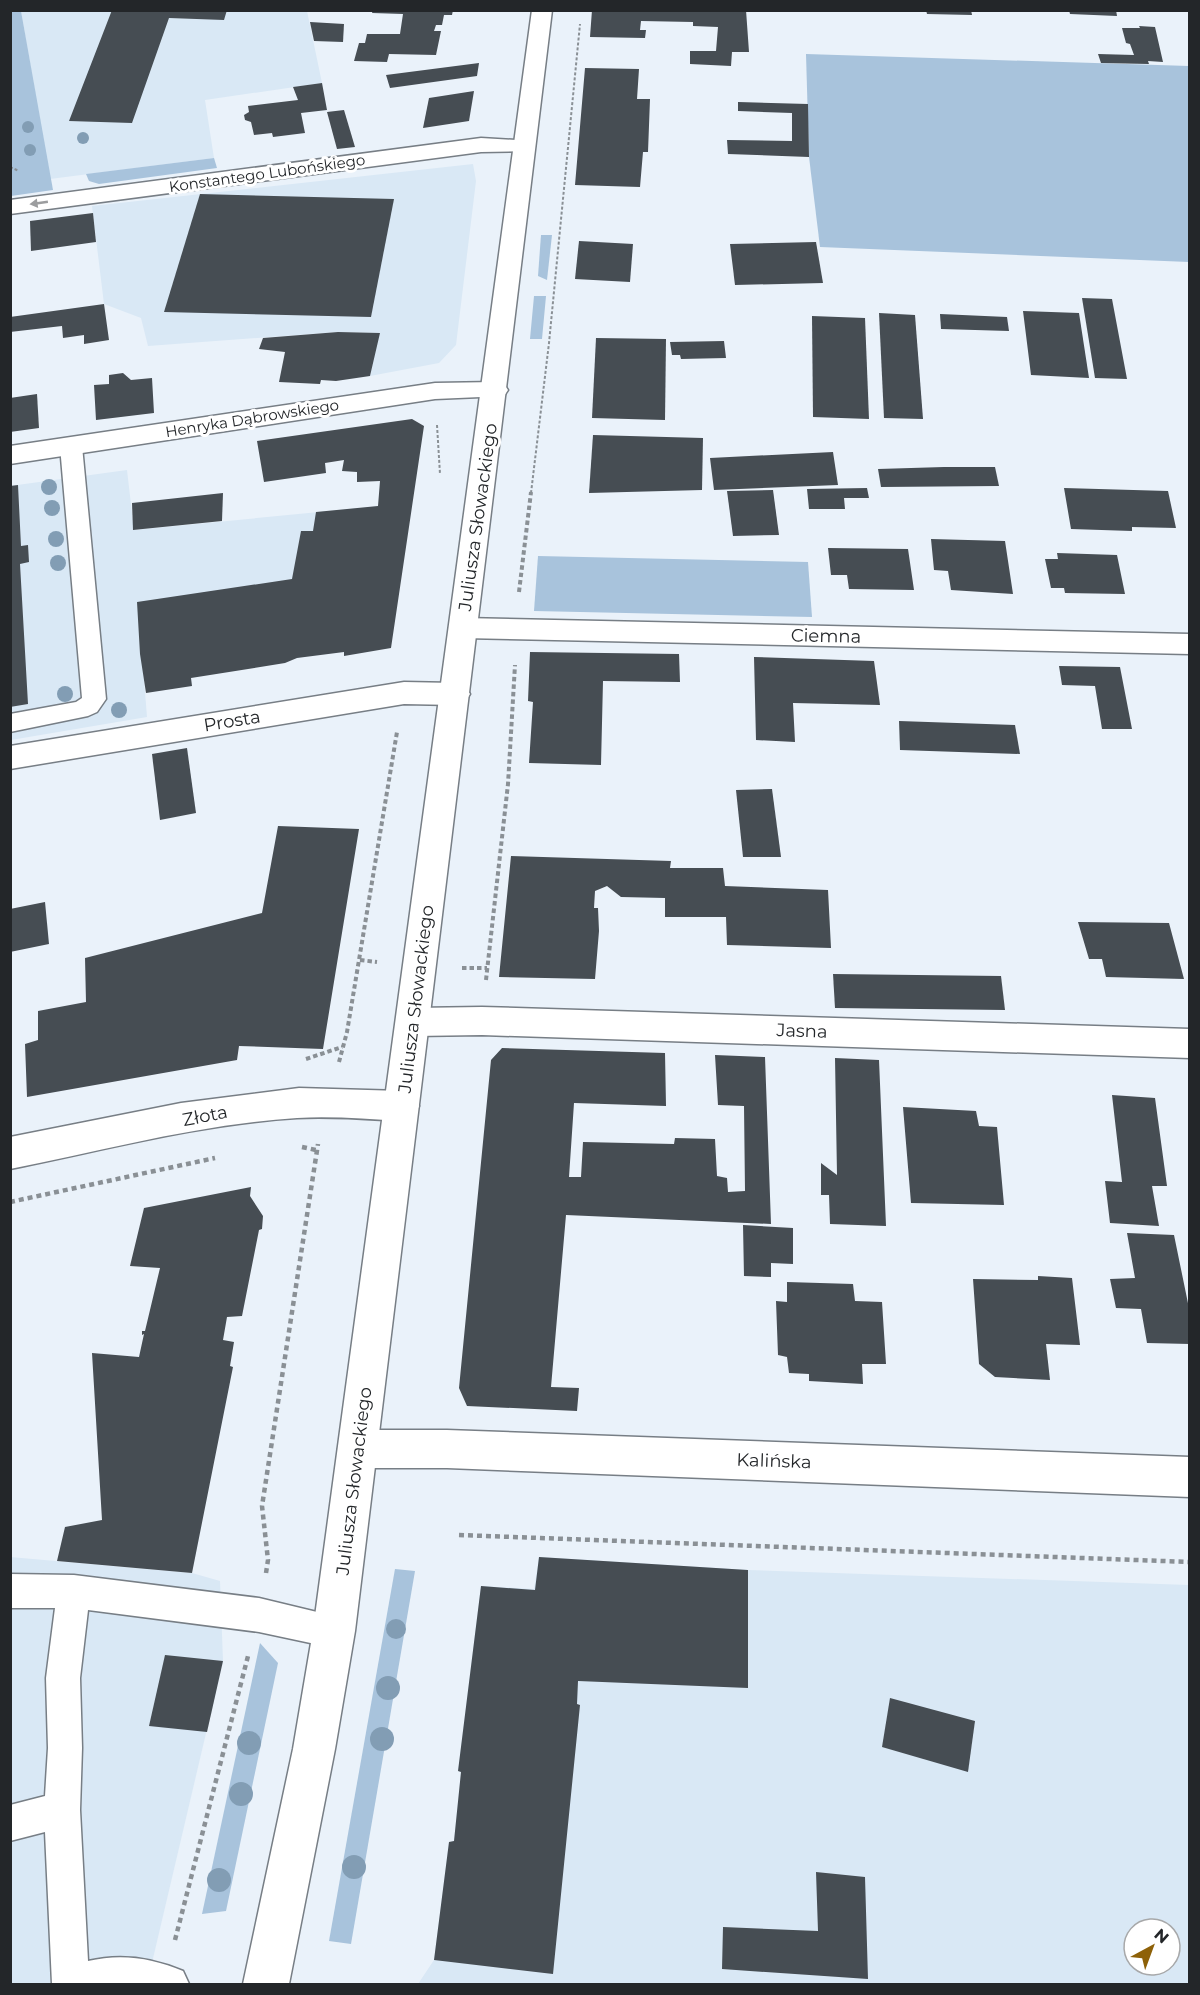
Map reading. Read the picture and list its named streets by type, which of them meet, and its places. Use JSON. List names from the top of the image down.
{
  "streets": {
    "street": [
      "Konstantego Lubońskiego",
      "Henryka Dąbrowskiego",
      "Juliusza Słowackiego",
      "Ciemna",
      "Prosta",
      "Jasna",
      "Złota",
      "Kalińska"
    ]
  },
  "crossings": [
    ["Konstantego Lubońskiego", "Juliusza Słowackiego"],
    ["Henryka Dąbrowskiego", "Juliusza Słowackiego"],
    ["Juliusza Słowackiego", "Ciemna"],
    ["Juliusza Słowackiego", "Prosta"],
    ["Juliusza Słowackiego", "Jasna"],
    ["Juliusza Słowackiego", "Złota"],
    ["Juliusza Słowackiego", "Kalińska"]
  ],
  "one_way": ["Konstantego Lubońskiego"],
  "north": "top right"
}
